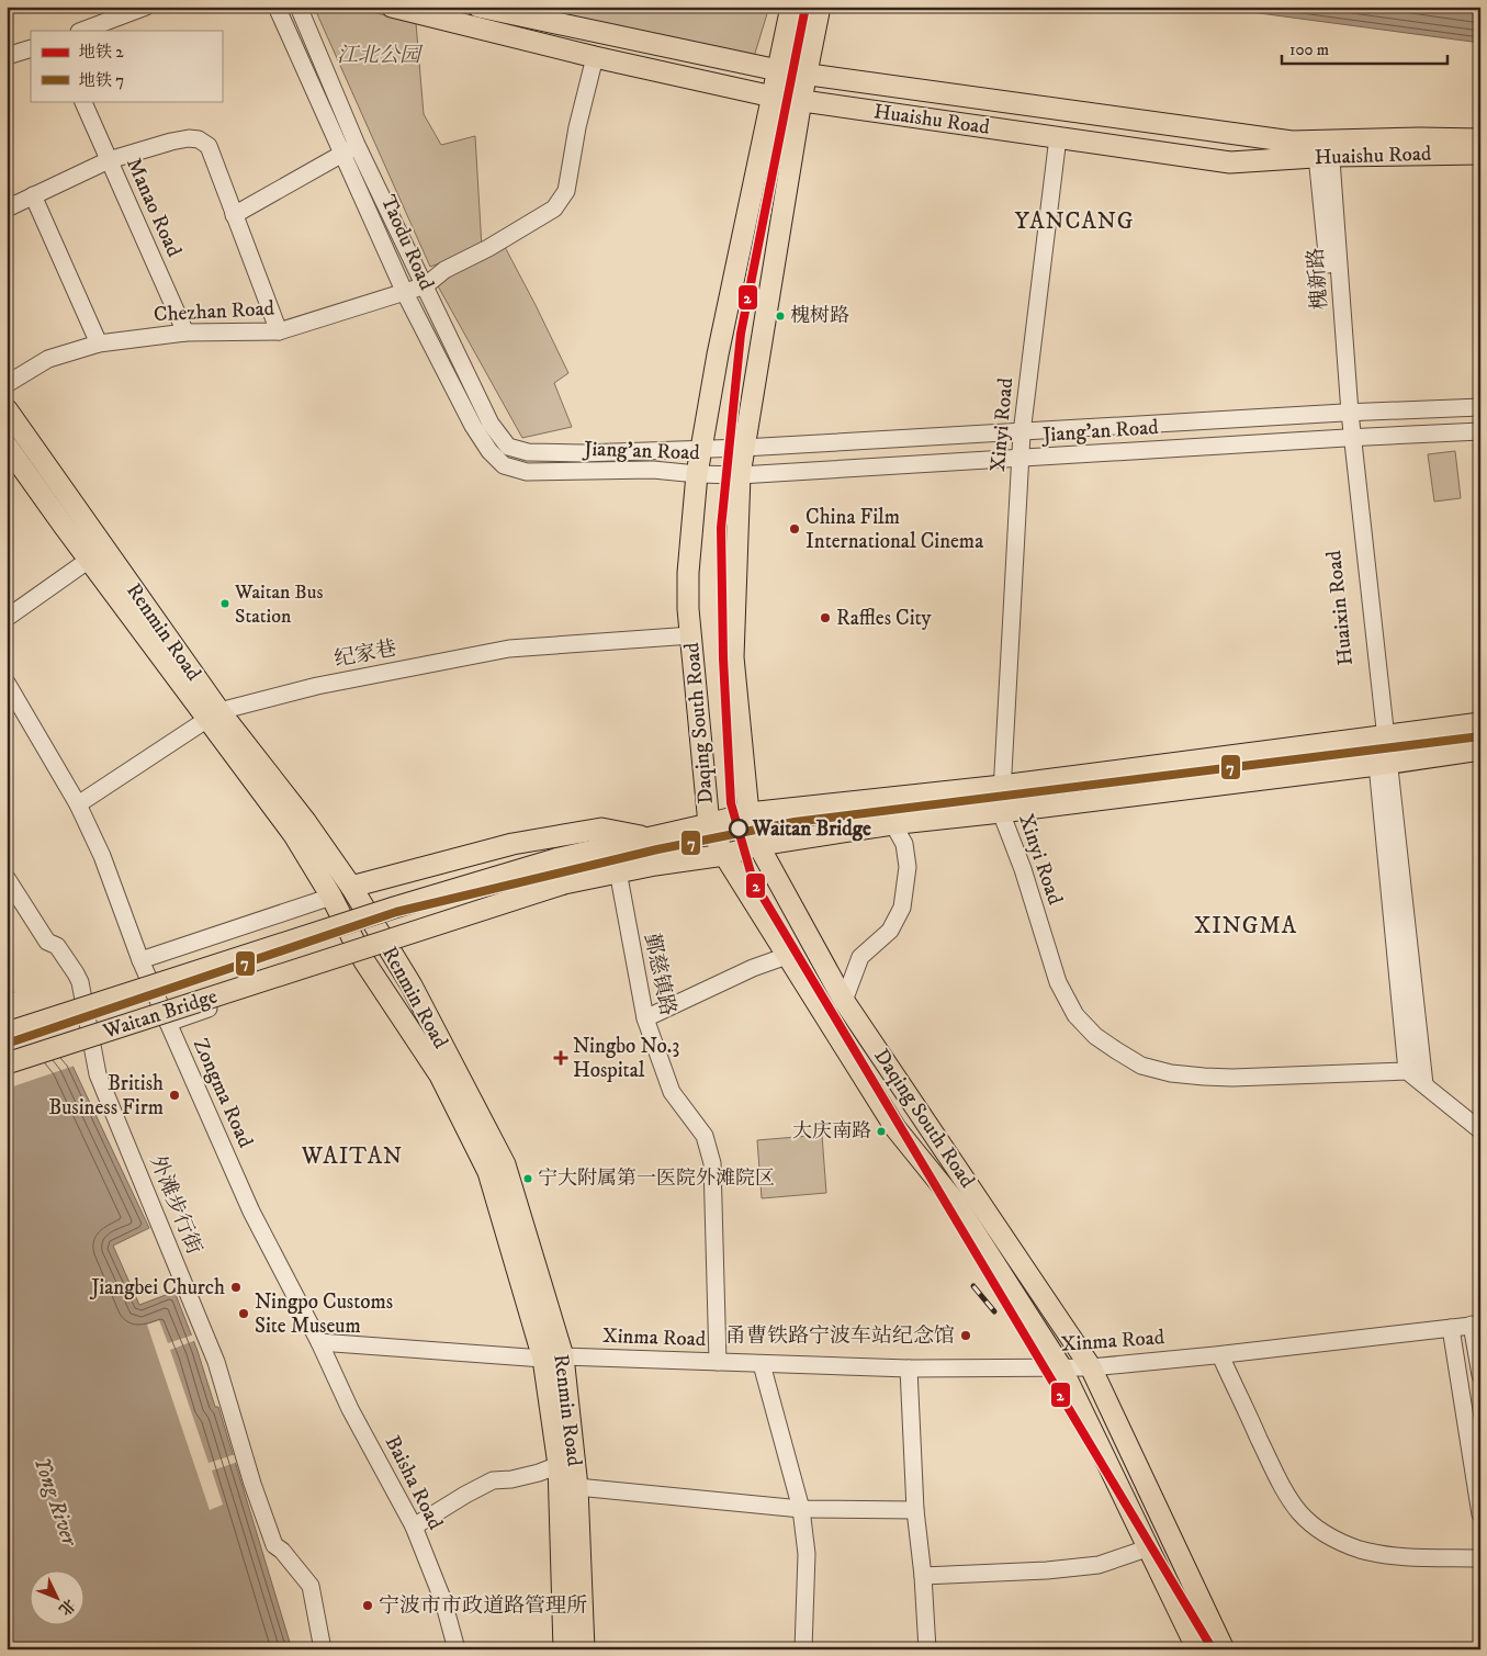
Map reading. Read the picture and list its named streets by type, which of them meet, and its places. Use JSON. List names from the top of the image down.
{
  "streets": {
    "main road": [
      "Huaishu Road",
      "Renmin Road",
      "Daqing South Road",
      "Waitan Bridge"
    ],
    "street": [
      "Manao Road",
      "Taodu Road",
      "Chezhan Road",
      "Xinyi Road",
      "Jiang'an Road",
      "Huaixin Road",
      "纪家巷",
      "鄞慈镇路",
      "Zongma Road",
      "外滩步行街",
      "Xinma Road",
      "Baisha Road"
    ]
  },
  "crossings": [
    ["Huaishu Road", "Chezhan Road"],
    ["Huaishu Road", "Xinyi Road"],
    ["Huaishu Road", "Huaixin Road"],
    ["Huaishu Road", "Daqing South Road"],
    ["Manao Road", "Chezhan Road"],
    ["Taodu Road", "Chezhan Road"],
    ["Taodu Road", "Jiang'an Road"],
    ["Xinyi Road", "Jiang'an Road"],
    ["Xinyi Road", "Huaixin Road"],
    ["Xinyi Road", "Waitan Bridge"],
    ["Jiang'an Road", "Huaixin Road"],
    ["Jiang'an Road", "Daqing South Road"],
    ["Huaixin Road", "Waitan Bridge"],
    ["Renmin Road", "纪家巷"],
    ["Renmin Road", "Xinma Road"],
    ["纪家巷", "Daqing South Road"],
    ["纪家巷", "Zongma Road"],
    ["Daqing South Road", "Waitan Bridge"],
    ["Daqing South Road", "Xinma Road"],
    ["鄞慈镇路", "Xinma Road"],
    ["Zongma Road", "Xinma Road"],
    ["Zongma Road", "Baisha Road"],
    ["Xinma Road", "Baisha Road"]
  ],
  "districts": ["YANCANG", "XINGMA", "WAITAN"],
  "water": ["Yong River"],
  "parks": ["江北公园"],
  "places": {
    "other": [
      "槐树路",
      "China Film International Cinema",
      "Waitan Bus Station",
      "Raffles City",
      "Waitan Bridge",
      "British Business Firm",
      "大庆南路",
      "宁大附属第一医院外滩院区",
      "Jiangbei Church",
      "Ningpo Customs Site Museum",
      "甬曹铁路宁波车站纪念馆",
      "宁波市市政道路管理所"
    ],
    "health": ["Ningbo No.3 Hospital"]
  },
  "lines": ["metro line 2", "metro line 7"],
  "legend": ["地铁 2", "地铁 7"],
  "scale_bar": "100 m",
  "north": "bottom right"
}
